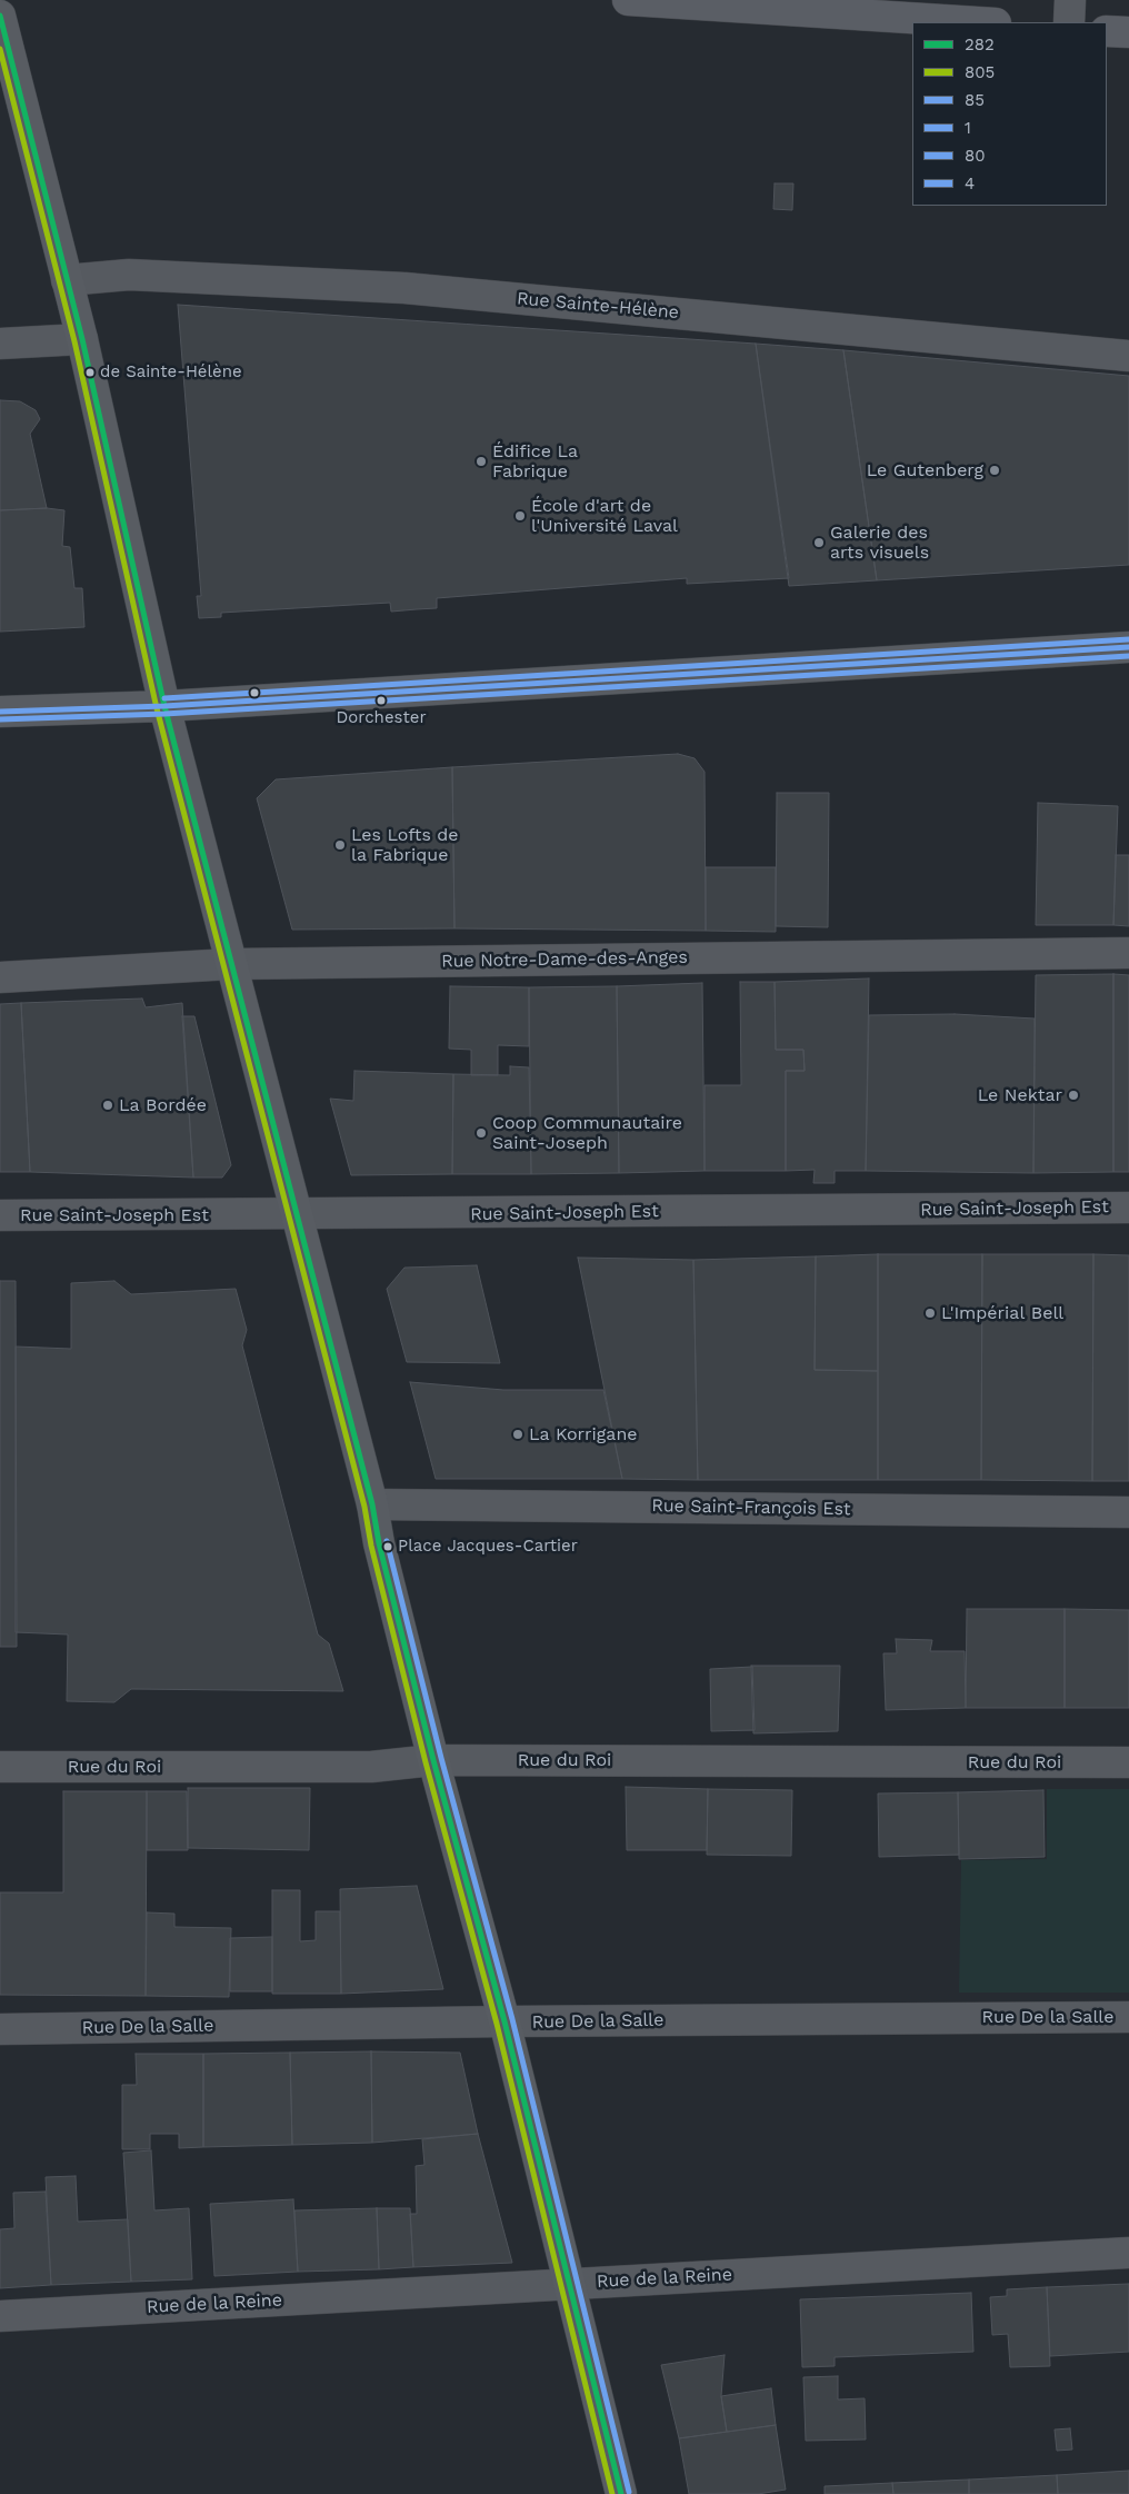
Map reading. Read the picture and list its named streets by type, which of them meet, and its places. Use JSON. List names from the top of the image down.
{
  "streets": {
    "street": [
      "Rue Sainte-Hélène",
      "Rue Notre-Dame-des-Anges",
      "Rue Saint-Joseph Est",
      "Rue Saint-François Est",
      "Rue du Roi",
      "Rue De la Salle",
      "Rue de la Reine"
    ]
  },
  "places": [
    "de Sainte-Hélène",
    "Édifice La Fabrique",
    "Le Gutenberg",
    "École d'art de l'Université Laval",
    "Galerie des arts visuels",
    "Dorchester",
    "Les Lofts de la Fabrique",
    "Le Nektar",
    "La Bordée",
    "Coop Communautaire Saint-Joseph",
    "L'Impérial Bell",
    "La Korrigane",
    "Place Jacques-Cartier"
  ],
  "lines": [
    "transit line 282",
    "transit line 805",
    "transit line 80",
    "transit line 85",
    "transit line 1",
    "transit line 4"
  ],
  "legend": [
    "282",
    "805",
    "85",
    "1",
    "80",
    "4"
  ]
}
